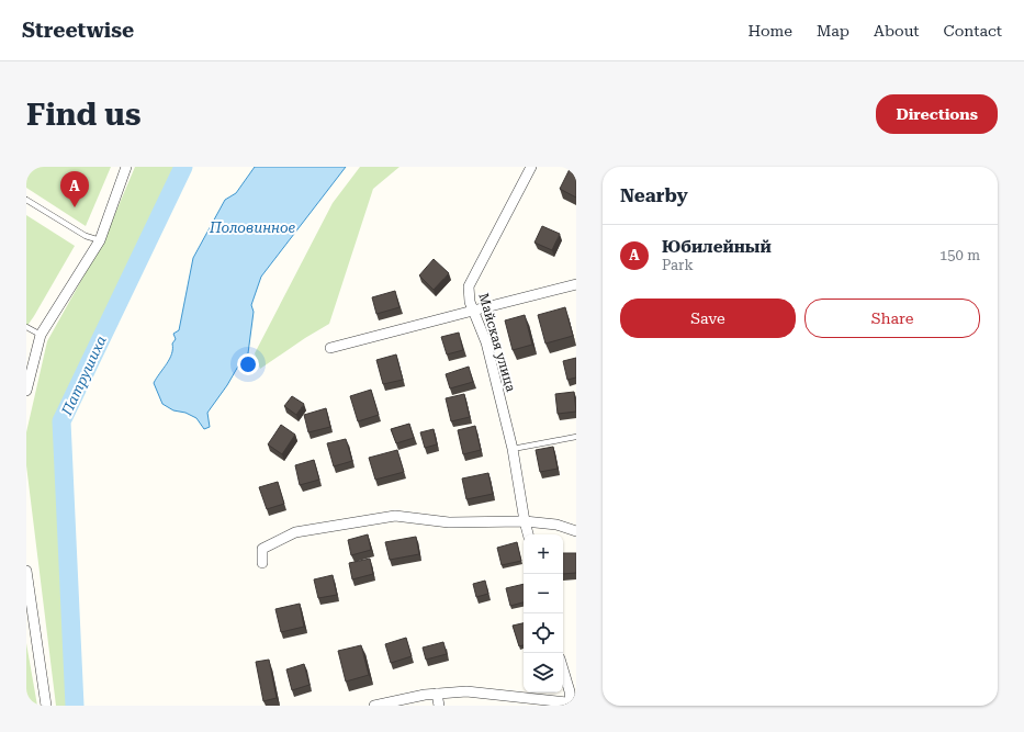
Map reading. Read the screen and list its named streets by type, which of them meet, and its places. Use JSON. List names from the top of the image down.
{
  "streets": {
    "street": ["Майская улица"]
  },
  "water": ["Половинное", "Патрушиха"],
  "page": {
    "header": "Streetwise",
    "nav": [
      "Home",
      "Map",
      "About",
      "Contact"
    ],
    "buttons": [
      "Directions",
      ["Save", "Share"]
    ],
    "title": "Find us",
    "heading": "Nearby",
    "pins": "A",
    "list": [
      {
        "mark": "A",
        "name": "Юбилейный",
        "note": "Park",
        "value": "150 m"
      }
    ],
    "map_buttons": ["+", "−"]
  }
}
